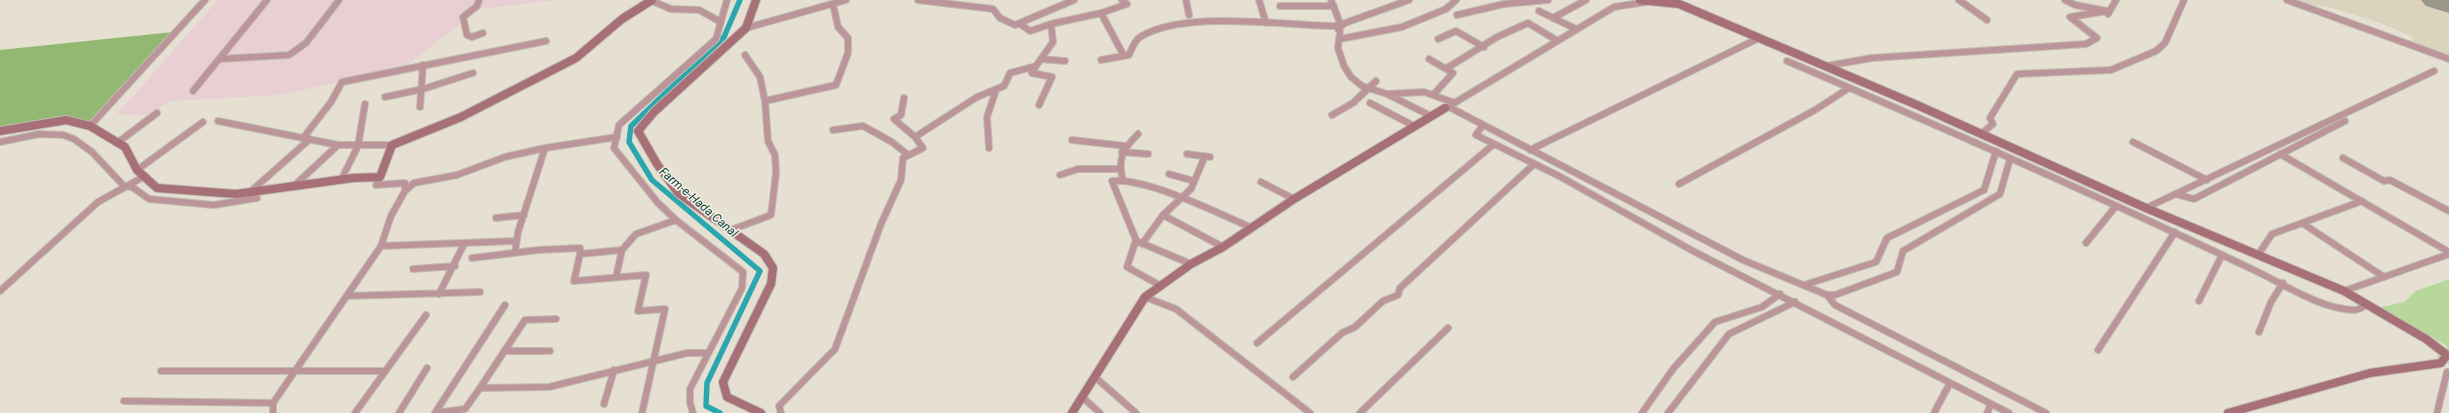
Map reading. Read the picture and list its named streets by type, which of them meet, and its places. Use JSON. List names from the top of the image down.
{
  "water": ["Farm-e-Hada Canal"]
}
